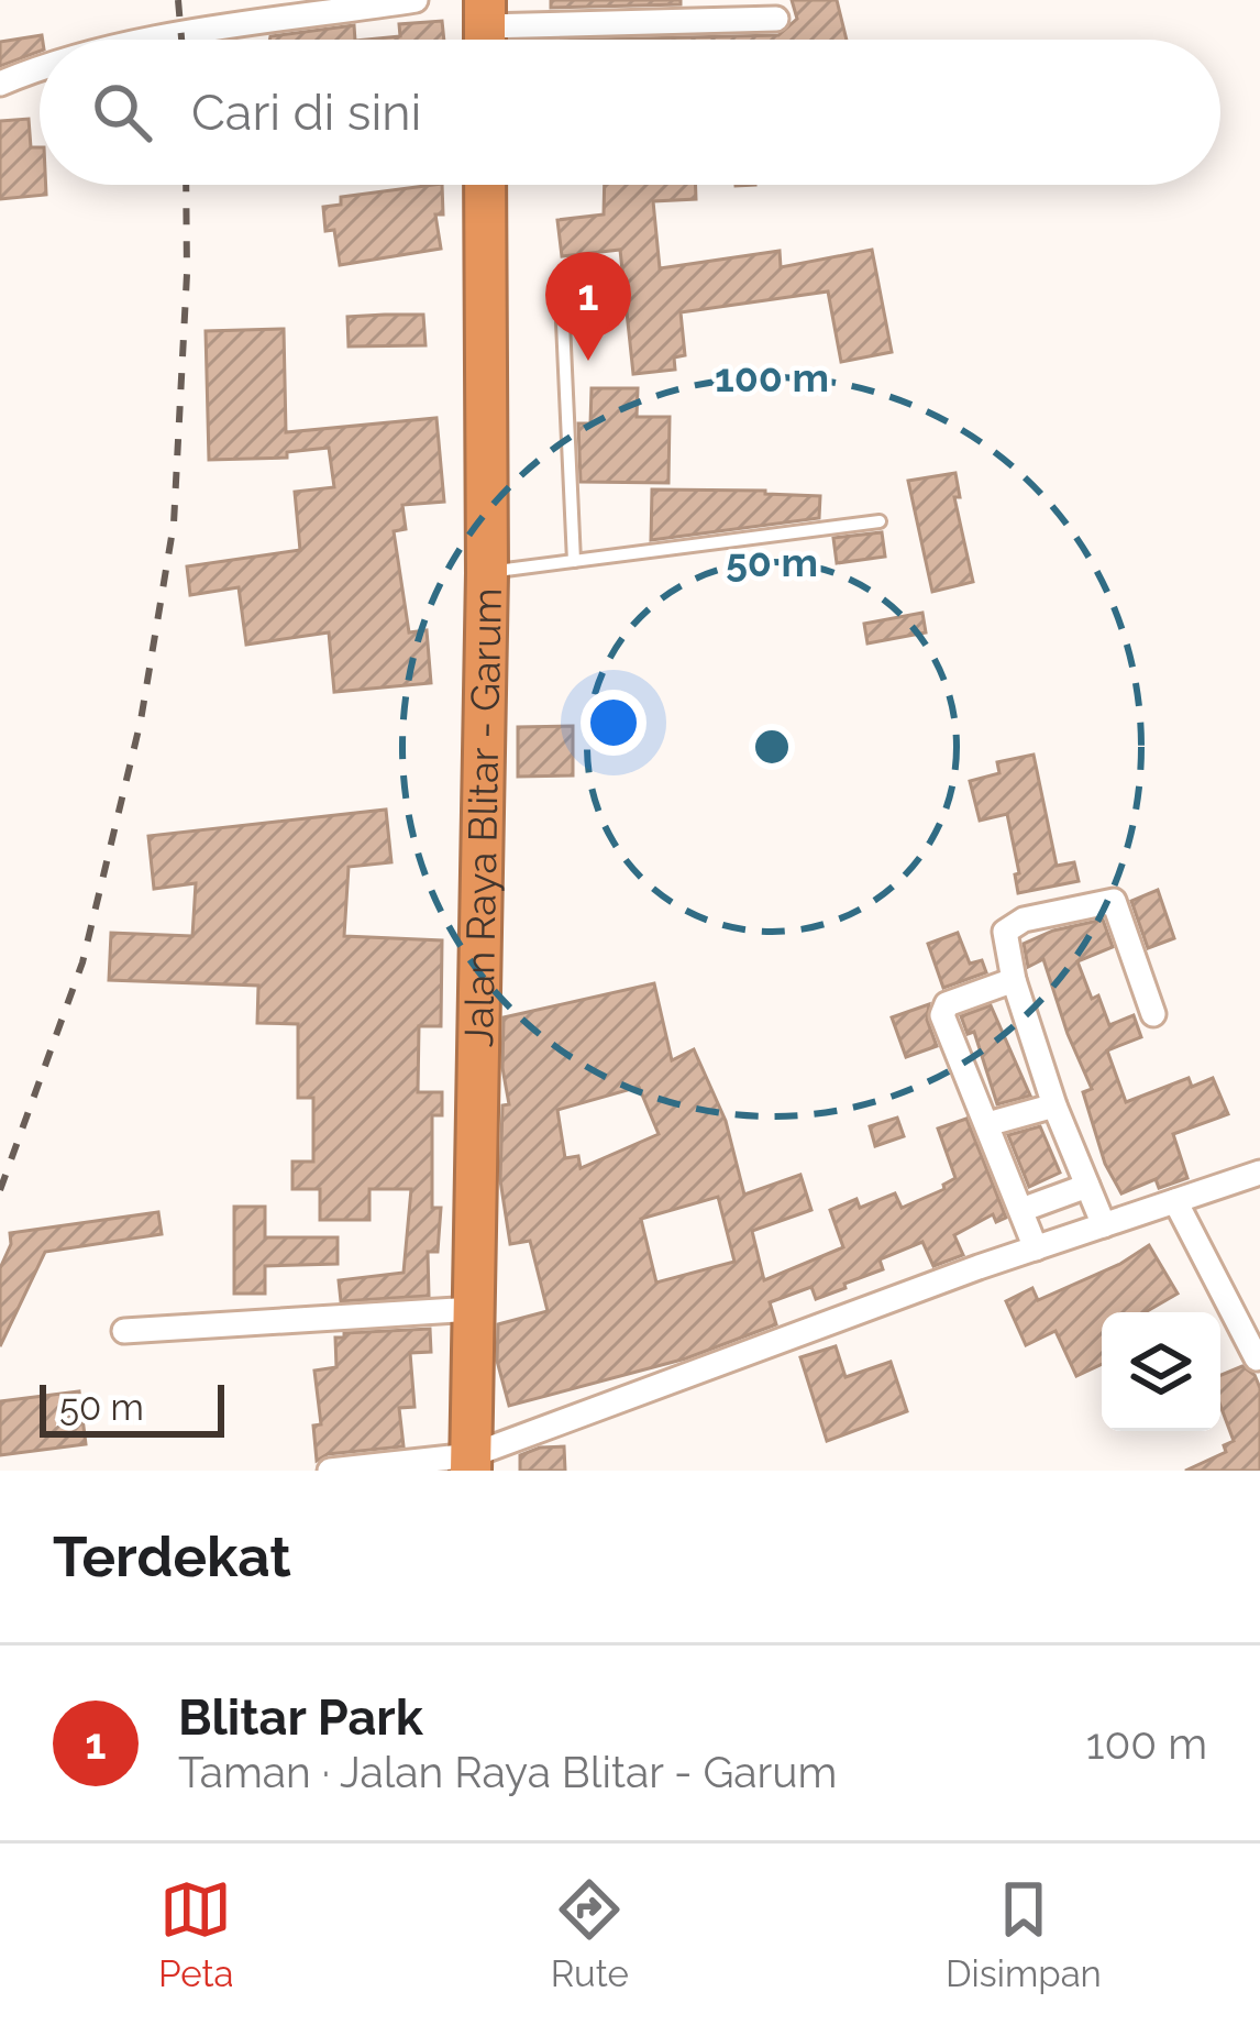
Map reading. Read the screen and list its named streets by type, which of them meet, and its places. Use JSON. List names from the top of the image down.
{
  "streets": {
    "highway": ["Jalan Raya Blitar - Garum"]
  },
  "scale_bar": "50 m",
  "page": {
    "search": "Cari di sini",
    "pins": "1",
    "scale": "50 m",
    "heading": "Terdekat",
    "list": [
      {
        "mark": "1",
        "name": "Blitar Park",
        "note": "Taman · Jalan Raya Blitar - Garum",
        "value": "100 m"
      }
    ],
    "nav": ["Peta", "Rute", "Disimpan"]
  },
  "rings": ["100 m", "50 m"]
}
